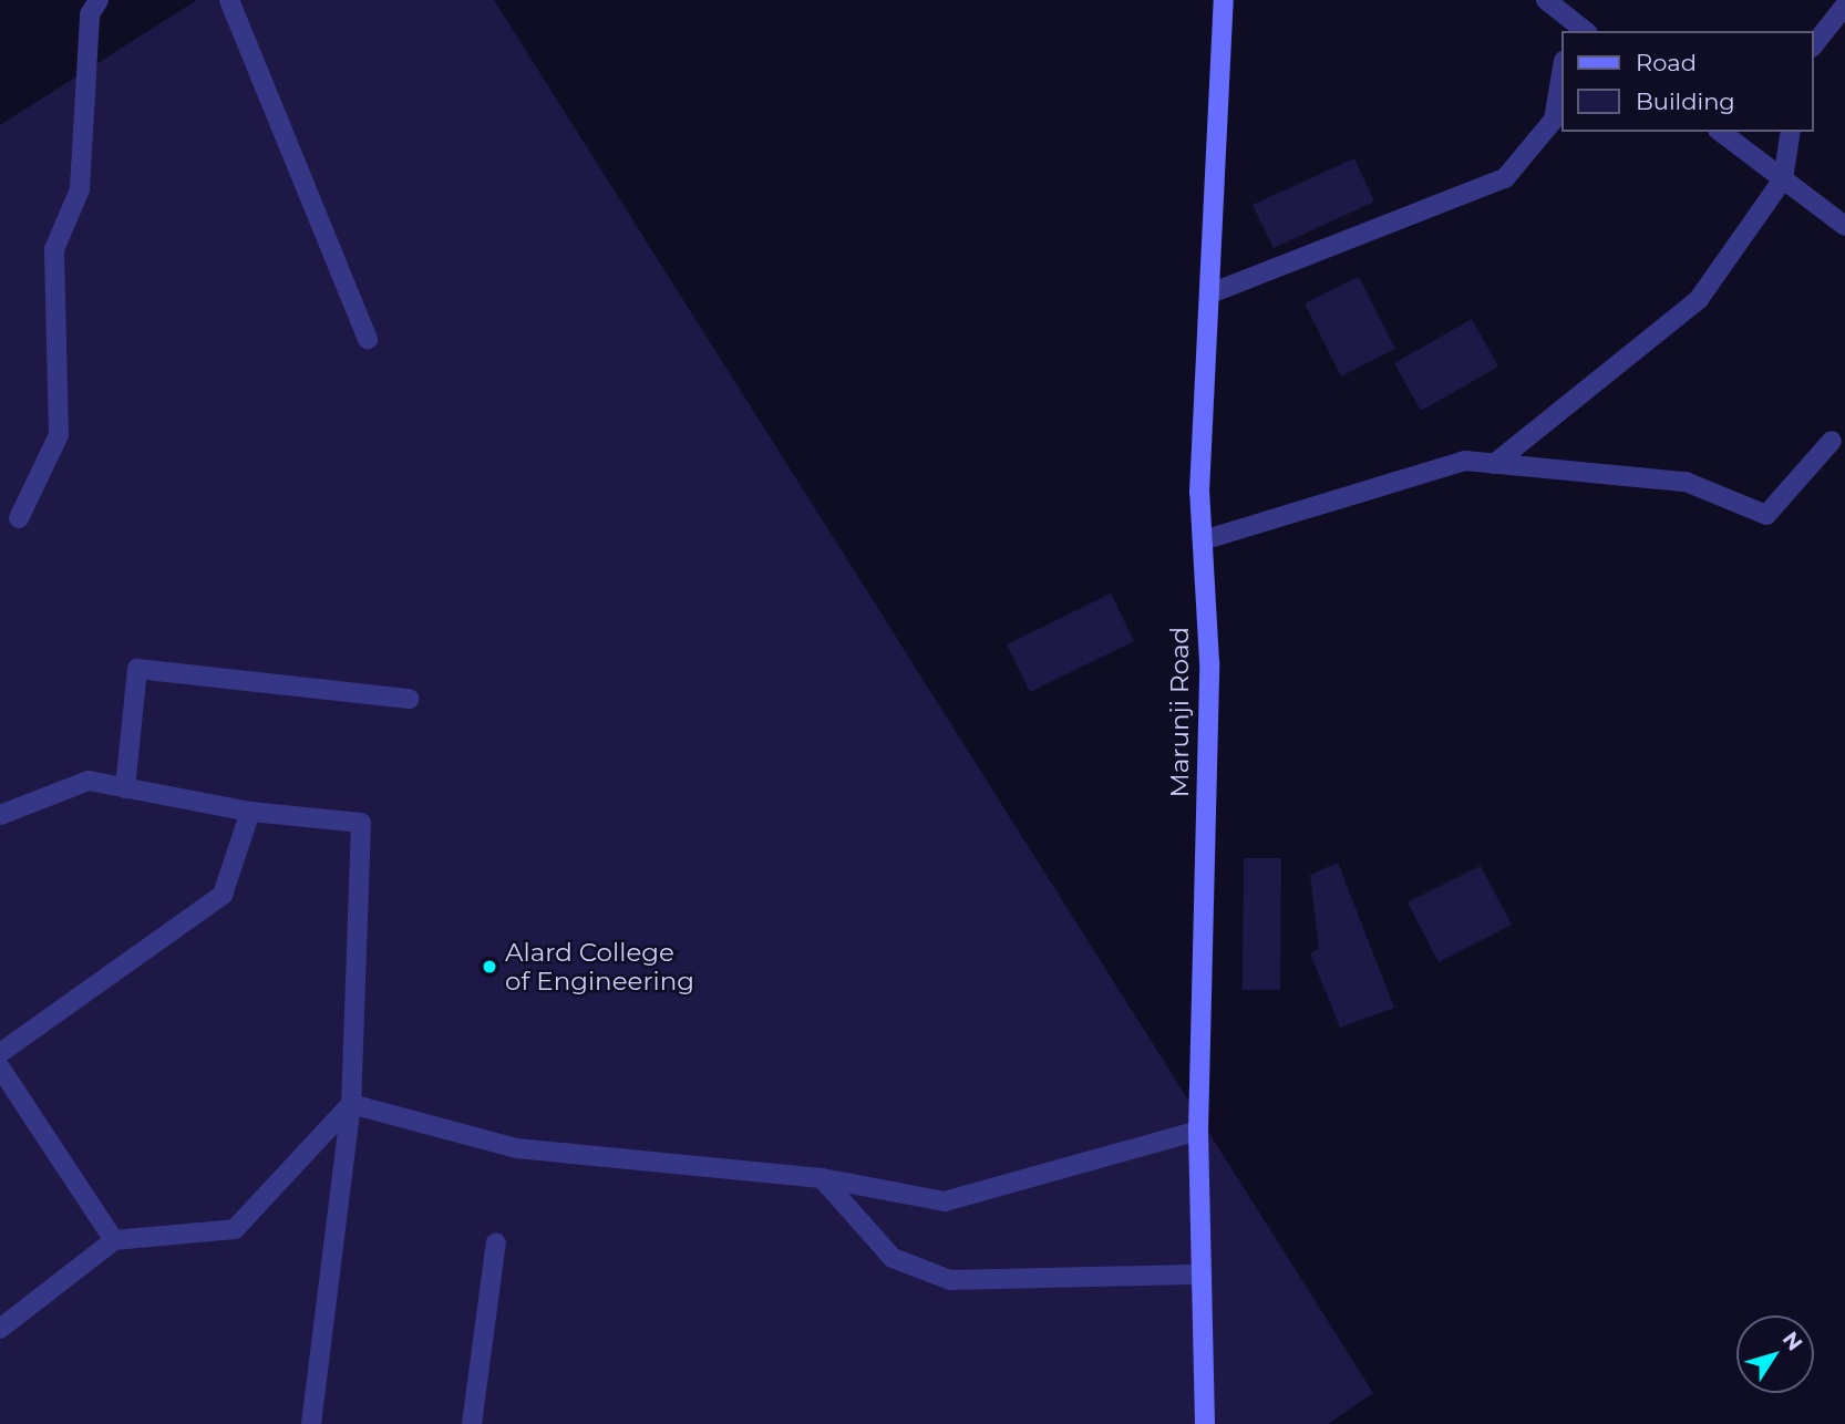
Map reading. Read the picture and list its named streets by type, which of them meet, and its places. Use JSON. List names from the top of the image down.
{
  "streets": {
    "street": ["Marunji Road"]
  },
  "places": ["Alard College of Engineering"],
  "legend": ["Road", "Building"],
  "north": "top right"
}
